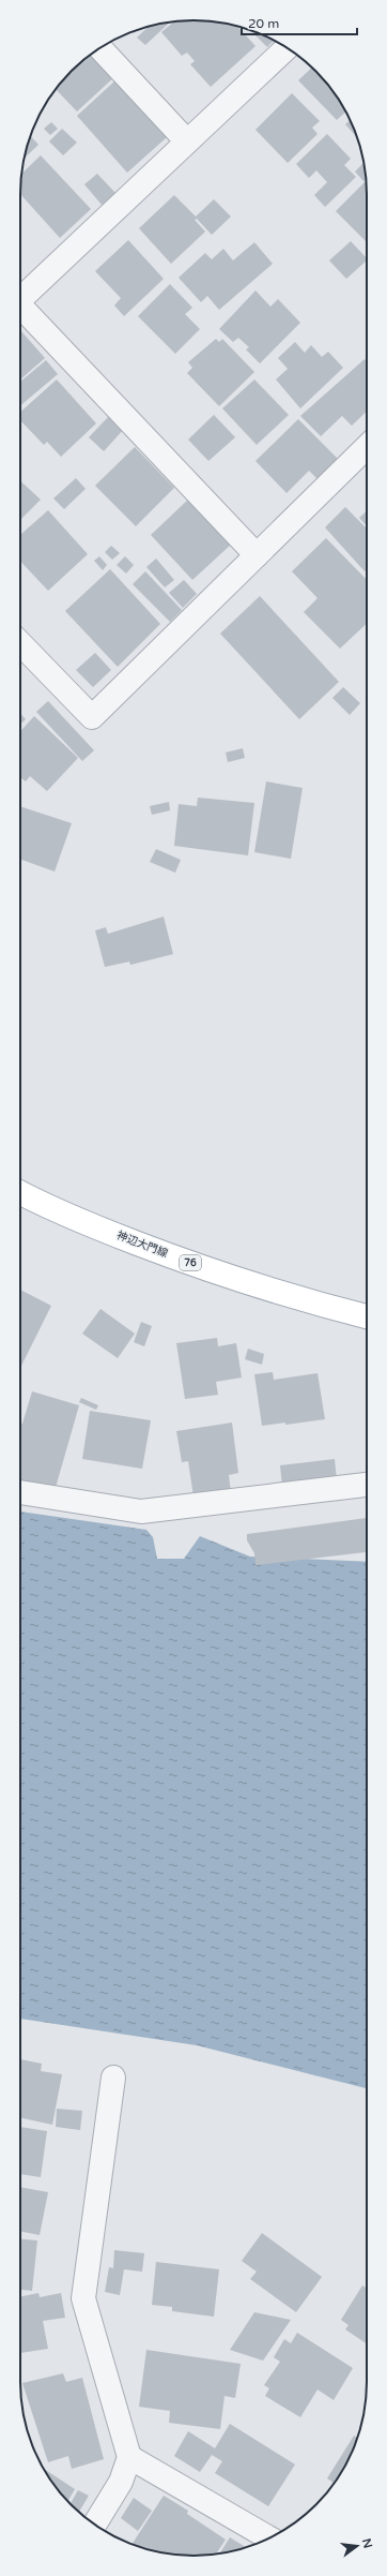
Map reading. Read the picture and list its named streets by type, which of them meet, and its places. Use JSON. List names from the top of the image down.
{
  "streets": {
    "main road": ["神辺大門線", "76"]
  },
  "scale_bar": "20 m",
  "north": "right"
}
